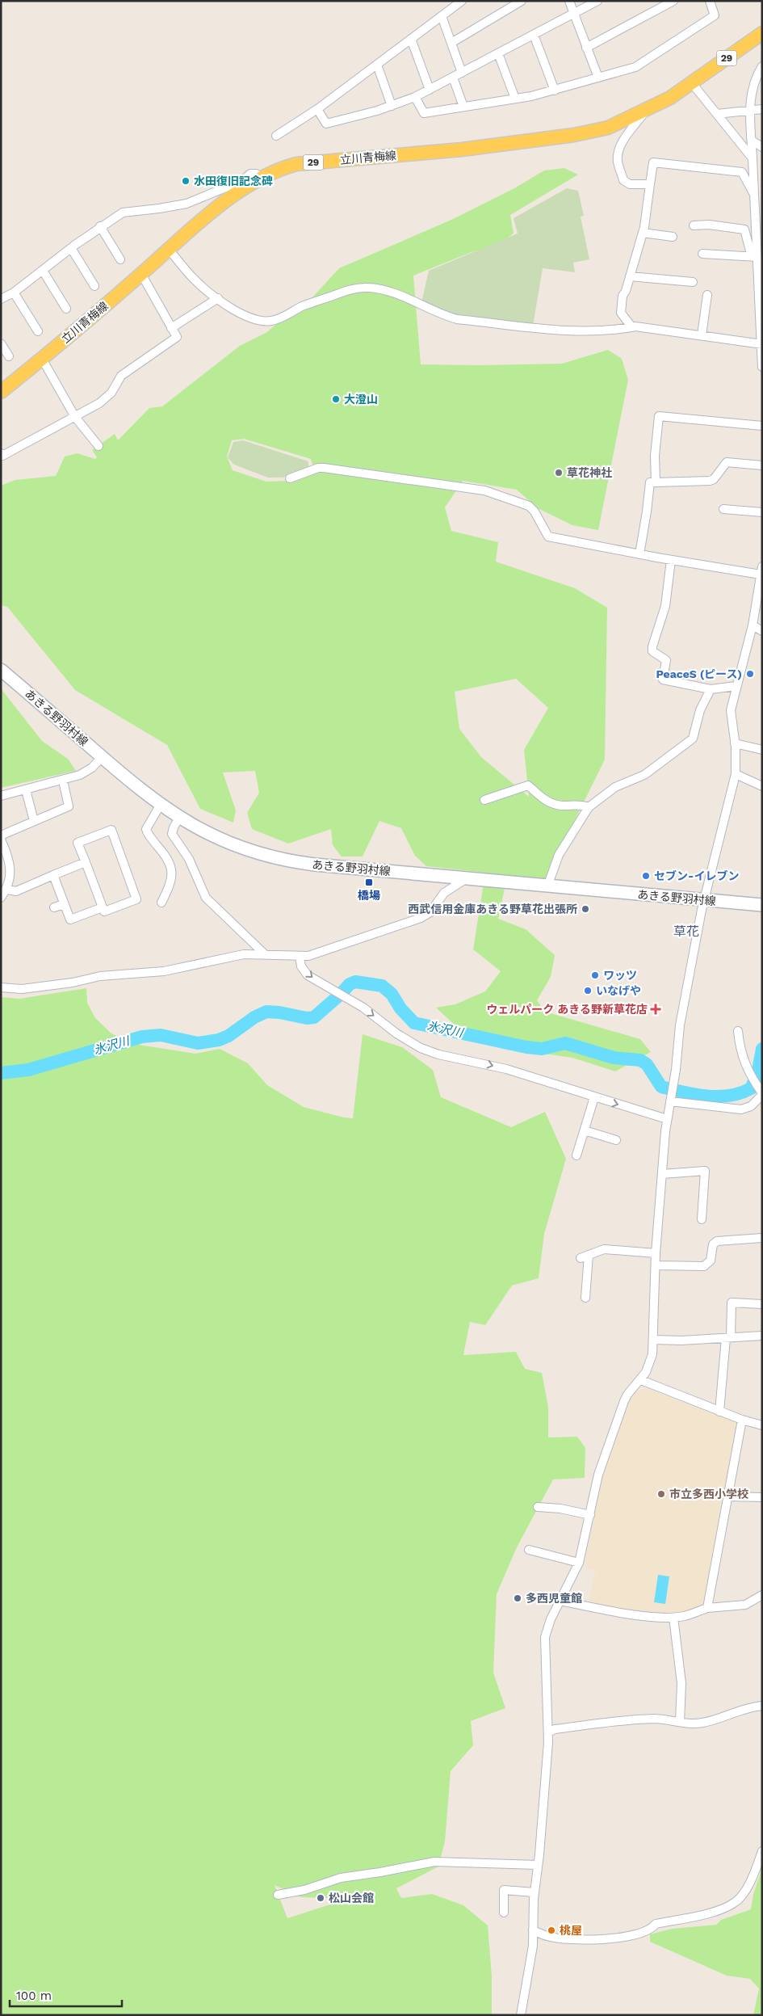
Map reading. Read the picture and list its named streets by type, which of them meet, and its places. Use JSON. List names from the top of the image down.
{
  "streets": {
    "main road": ["29", "立川青梅線", "あきる野羽村線"]
  },
  "districts": ["草花"],
  "water": ["氷沢川"],
  "places": {
    "other": [
      "水田復旧記念碑",
      "大澄山",
      "草花神社",
      "PeaceS (ピース)",
      "セブン-イレブン",
      "西武信用金庫あきる野草花出張所",
      "ワッツ",
      "いなげや",
      "市立多西小学校",
      "多西児童館",
      "松山会館",
      "桃屋"
    ],
    "transit": ["橋場"],
    "health": ["ウェルパーク あきる野新草花店"]
  },
  "scale_bar": "100 m"
}
